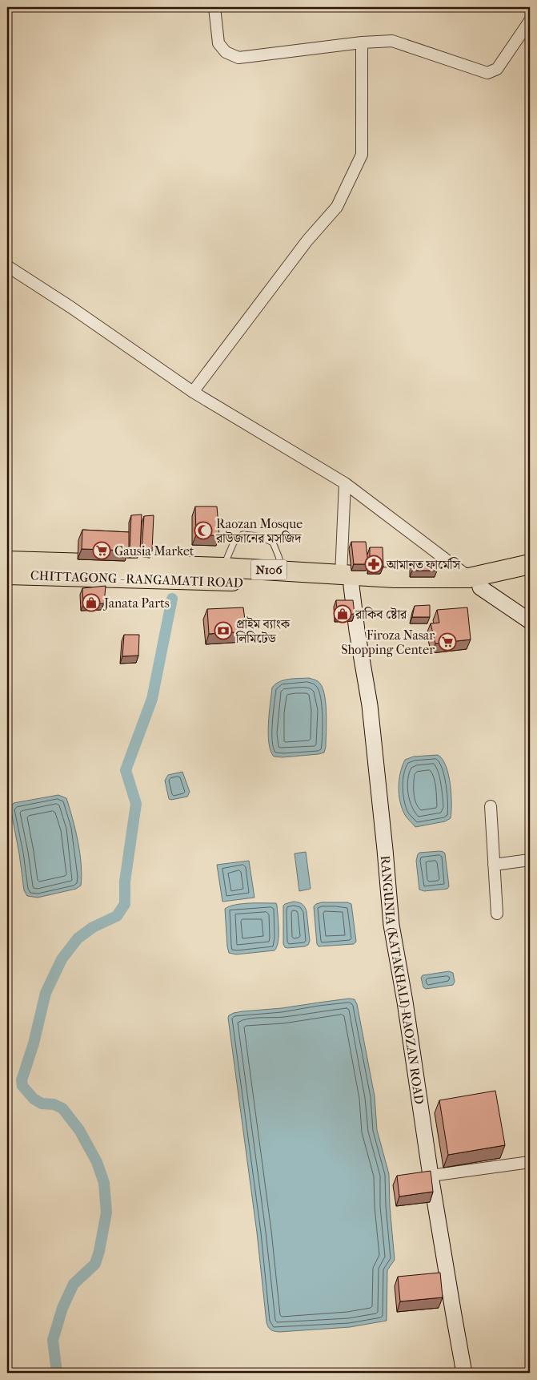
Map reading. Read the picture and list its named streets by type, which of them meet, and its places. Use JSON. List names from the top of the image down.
{
  "streets": {
    "highway": ["N106", "CHITTAGONG - RANGAMATI ROAD"],
    "main road": ["RANGUNIA (KATAKHALI)-RAOZAN ROAD"]
  },
  "crossings": [
    ["CHITTAGONG - RANGAMATI ROAD", "RANGUNIA (KATAKHALI)-RAOZAN ROAD"]
  ],
  "places": {
    "mosque": ["Raozan Mosque রাউজানের মসজিদ"],
    "supermarket": ["Gausia Market", "Firoza Nasar Shopping Center"],
    "pharmacy": ["আমানত ফার্মেসি"],
    "shop": ["Janata Parts", "রাকিব ষ্টোর"],
    "bank": ["প্রাইম ব্যাংক লিমিটেড"]
  }
}
